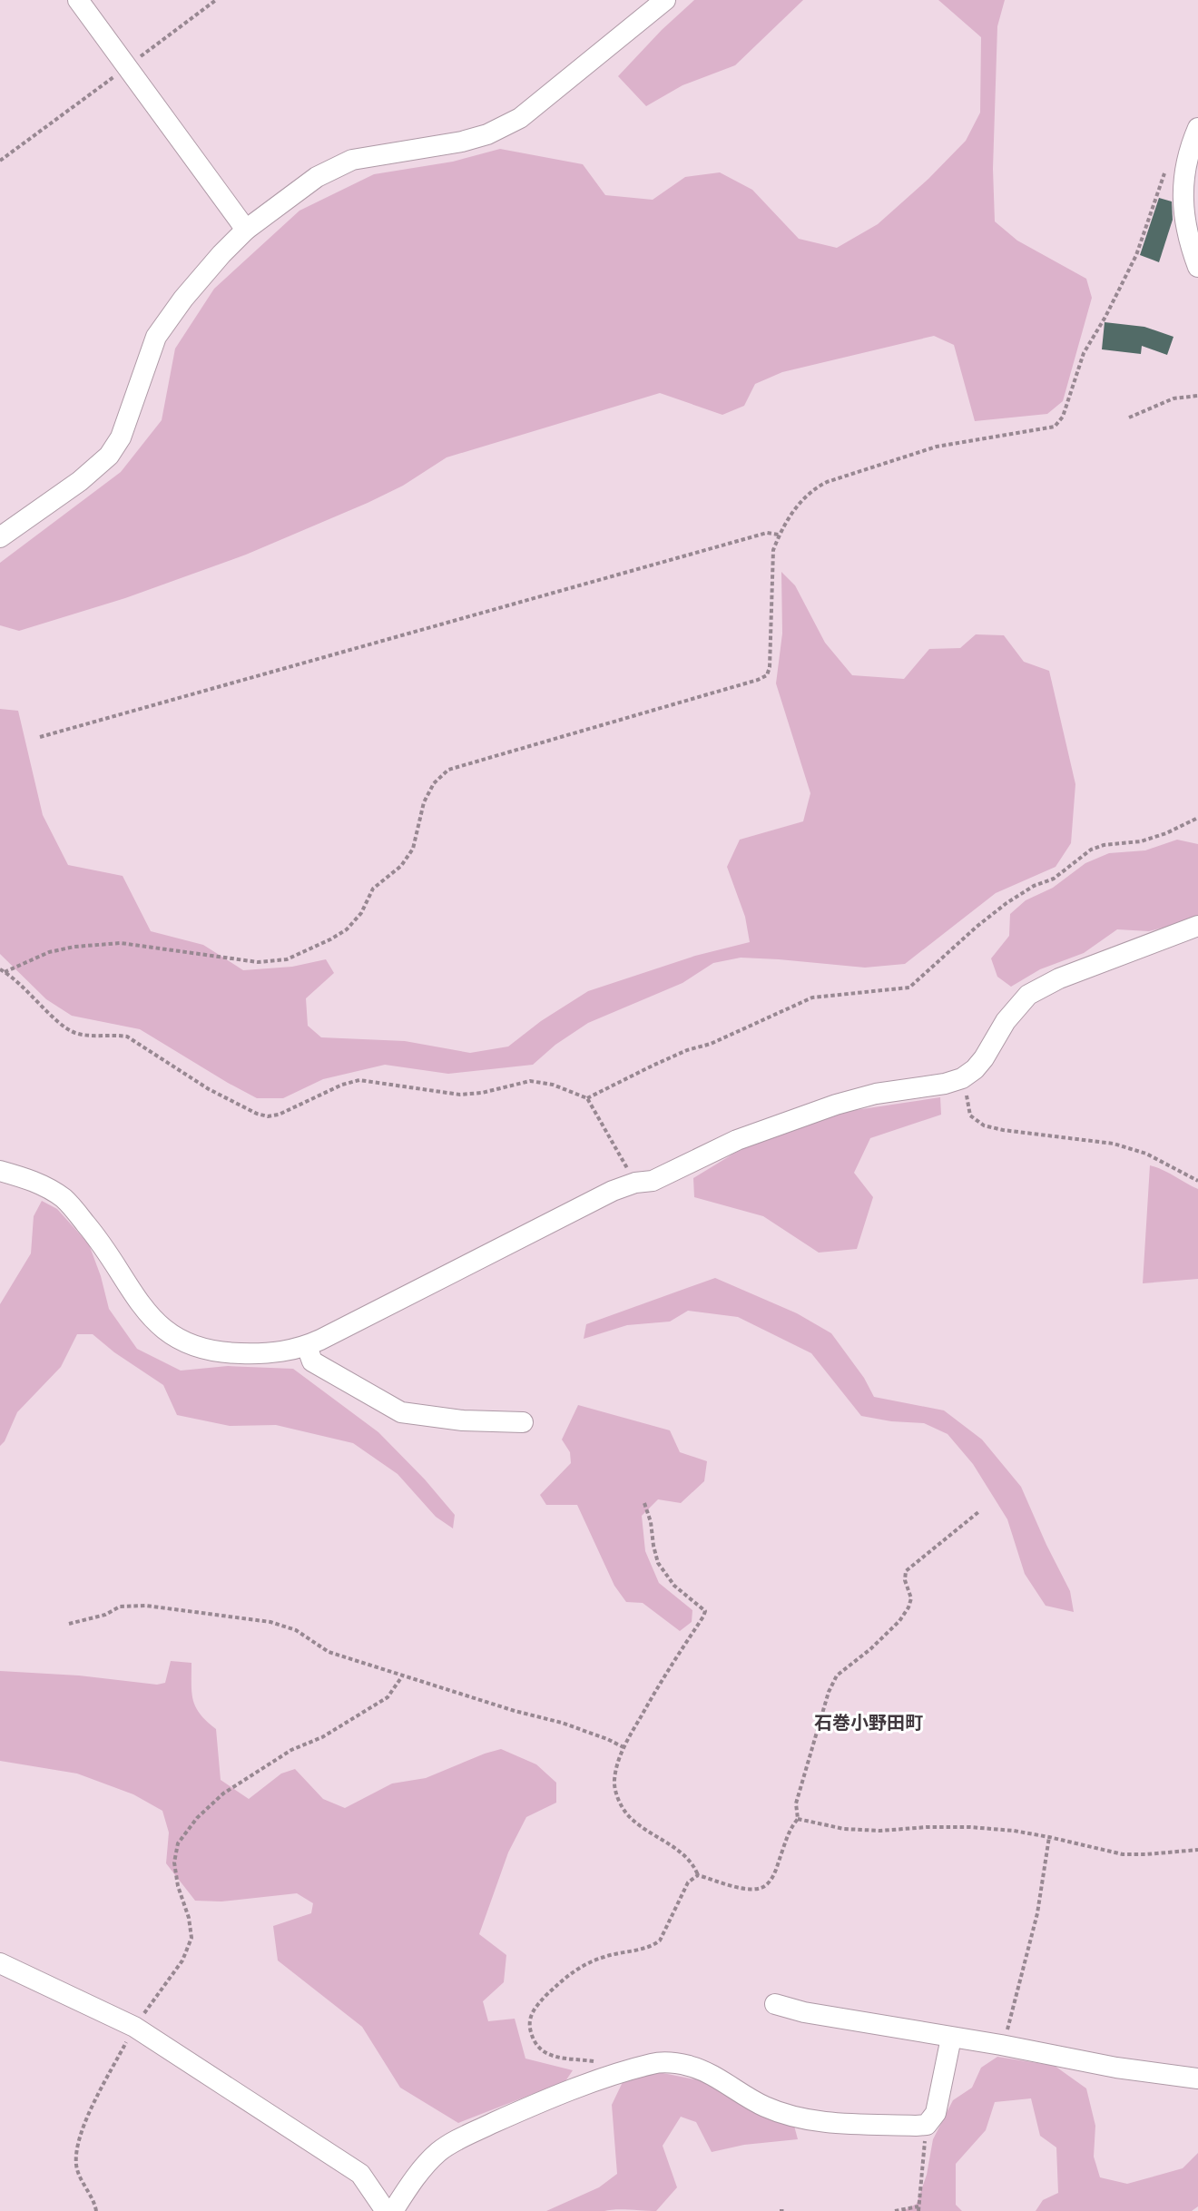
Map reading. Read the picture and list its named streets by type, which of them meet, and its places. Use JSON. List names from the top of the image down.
{
  "districts": ["石巻小野田町"]
}
